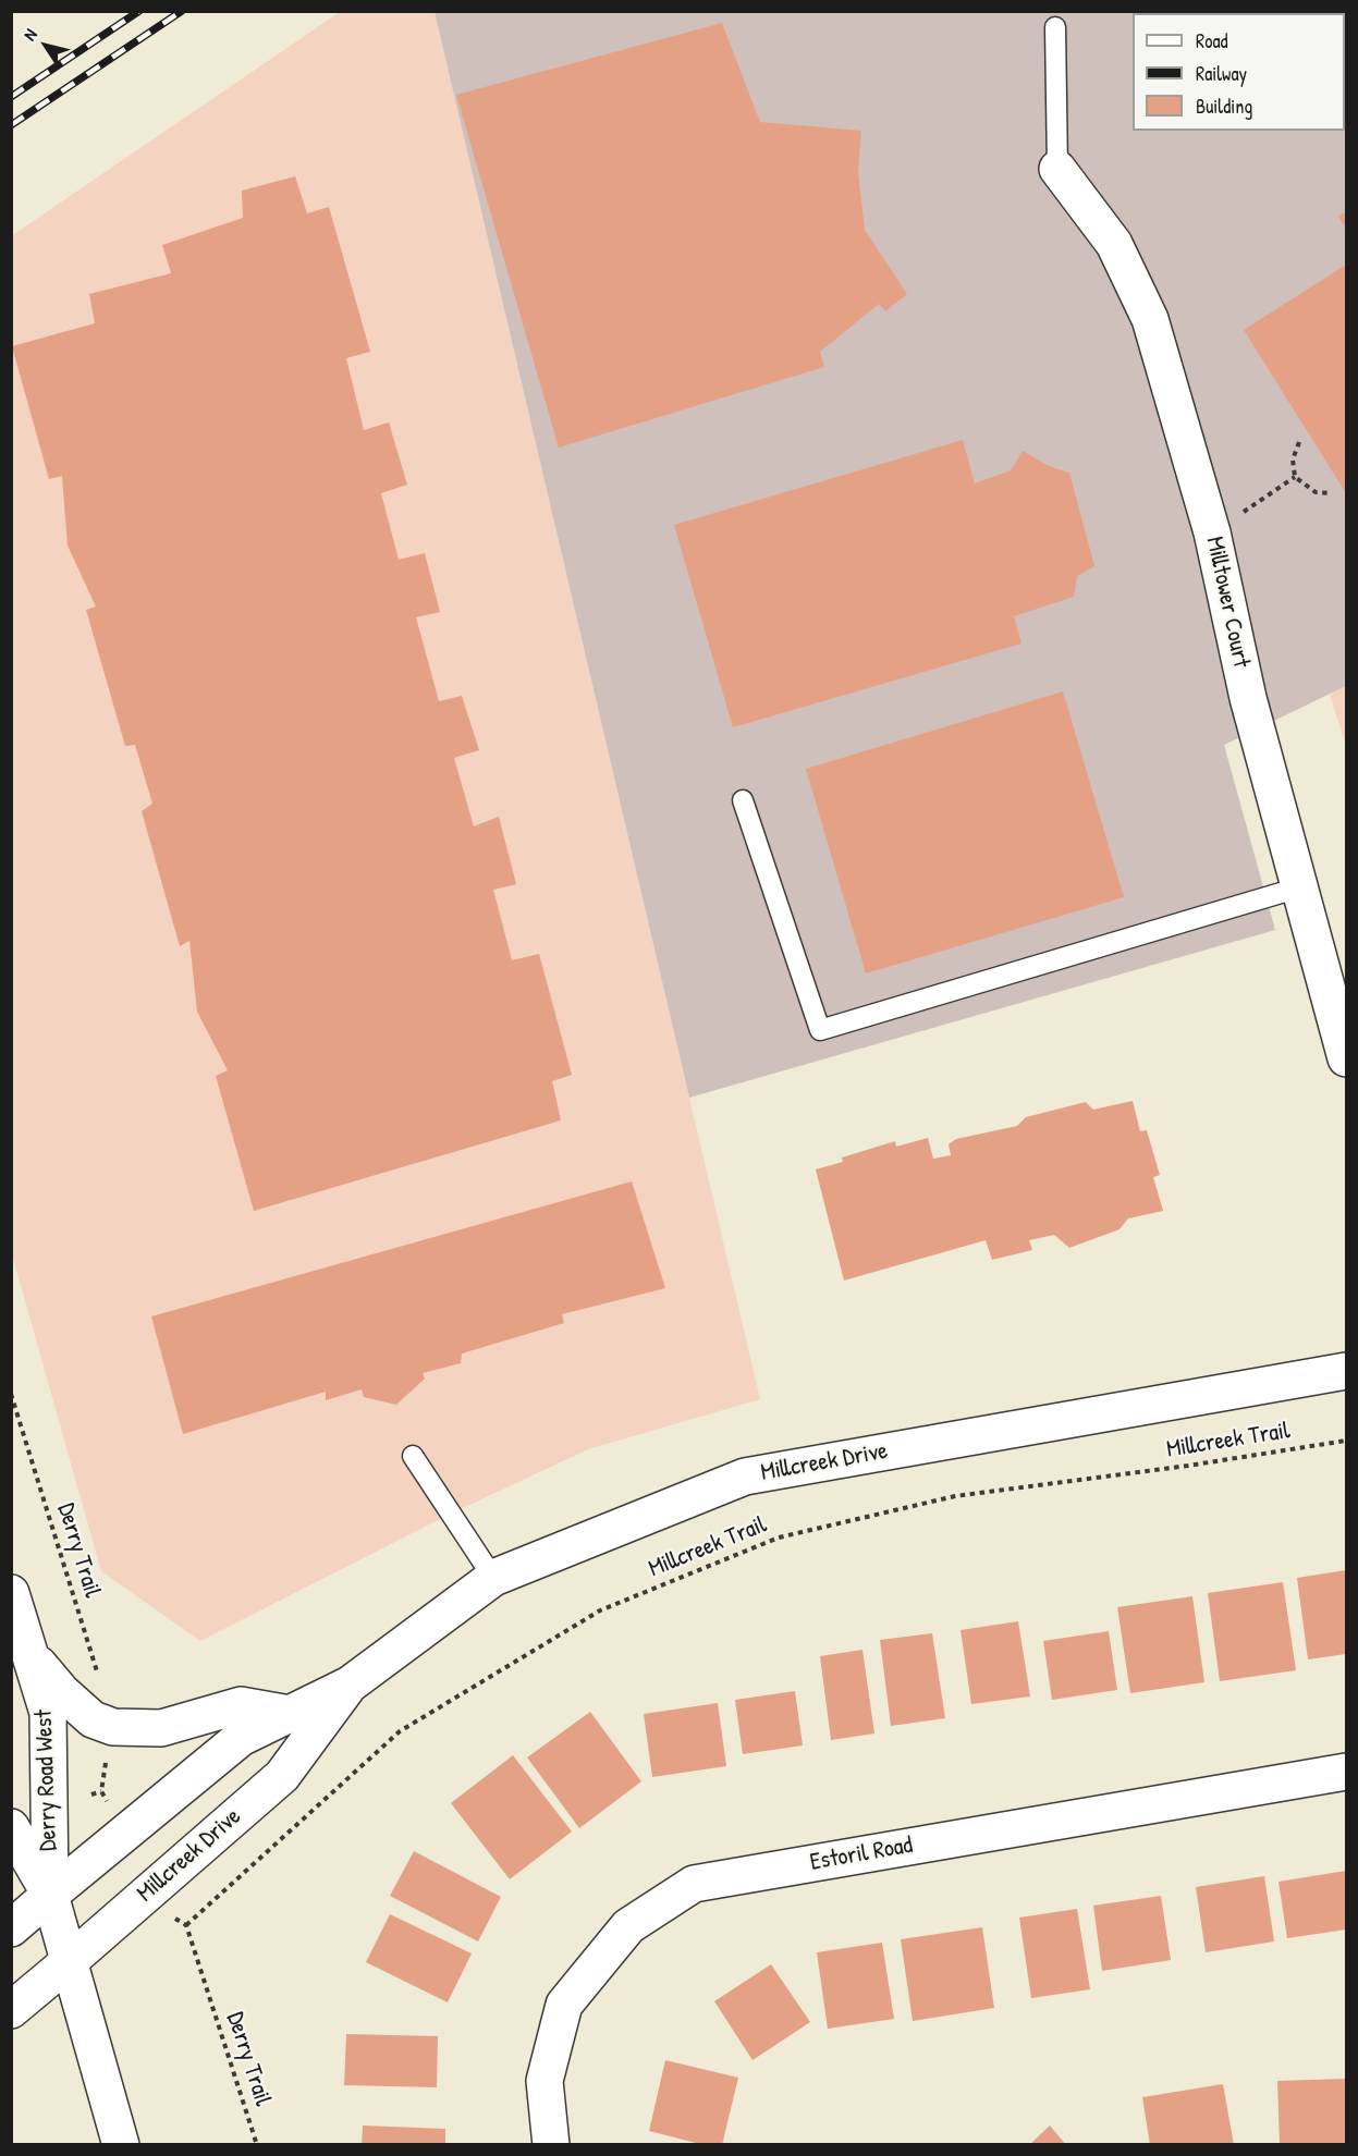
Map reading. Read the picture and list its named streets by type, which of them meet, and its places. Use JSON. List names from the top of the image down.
{
  "streets": {
    "street": [
      "Milltower Court",
      "Millcreek Drive",
      "Derry Road West",
      "Estoril Road"
    ],
    "path": ["Millcreek Trail", "Derry Trail"]
  },
  "crossings": [
    ["Millcreek Trail", "Derry Trail"],
    ["Millcreek Drive", "Derry Road West"]
  ],
  "legend": ["Road", "Railway", "Building"],
  "north": "top left"
}
